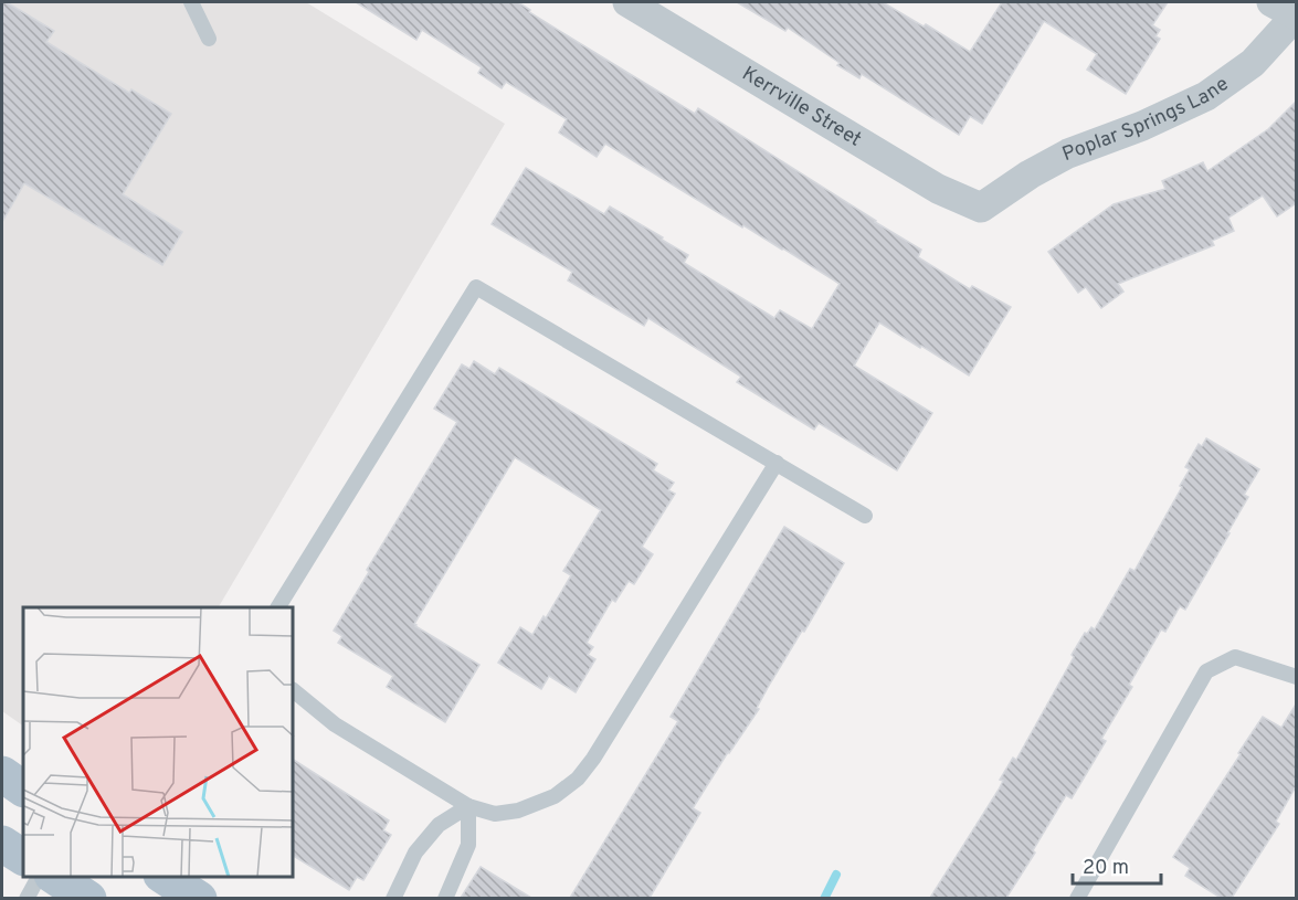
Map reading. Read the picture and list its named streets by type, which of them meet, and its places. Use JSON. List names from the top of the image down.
{
  "streets": {
    "street": ["Kerrville Street", "Poplar Springs Lane"]
  },
  "crossings": [
    ["Kerrville Street", "Poplar Springs Lane"]
  ],
  "scale_bar": "20 m"
}
